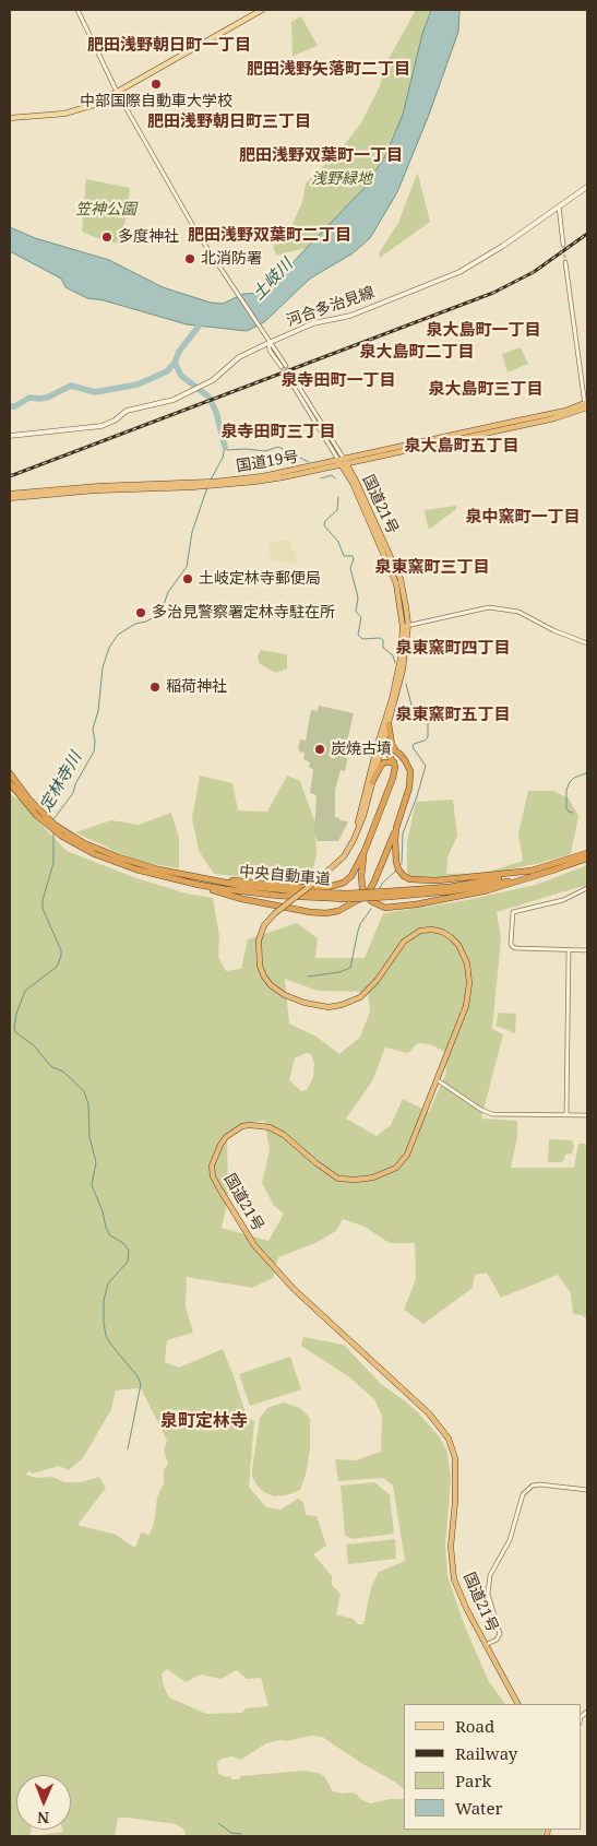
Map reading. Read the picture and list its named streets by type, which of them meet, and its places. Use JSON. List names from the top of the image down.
{
  "streets": {
    "highway": ["国道19号", "国道21号", "中央自動車道"],
    "main road": ["河合多治見線"]
  },
  "crossings": [
    ["国道19号", "国道21号"]
  ],
  "districts": [
    "肥田浅野朝日町一丁目",
    "肥田浅野矢落町二丁目",
    "肥田浅野朝日町三丁目",
    "肥田浅野双葉町一丁目",
    "肥田浅野双葉町二丁目",
    "泉大島町一丁目",
    "泉大島町二丁目",
    "泉寺田町一丁目",
    "泉大島町三丁目",
    "泉寺田町三丁目",
    "泉大島町五丁目",
    "泉中窯町一丁目",
    "泉東窯町三丁目",
    "泉東窯町四丁目",
    "泉東窯町五丁目",
    "泉町定林寺"
  ],
  "water": ["土岐川", "定林寺川"],
  "parks": ["浅野緑地", "笠神公園"],
  "places": [
    "中部国際自動車大学校",
    "多度神社",
    "北消防署",
    "土岐定林寺郵便局",
    "多治見警察署定林寺駐在所",
    "稲荷神社",
    "炭焼古墳"
  ],
  "legend": [
    "Road",
    "Railway",
    "Park",
    "Water"
  ],
  "north": "bottom"
}
